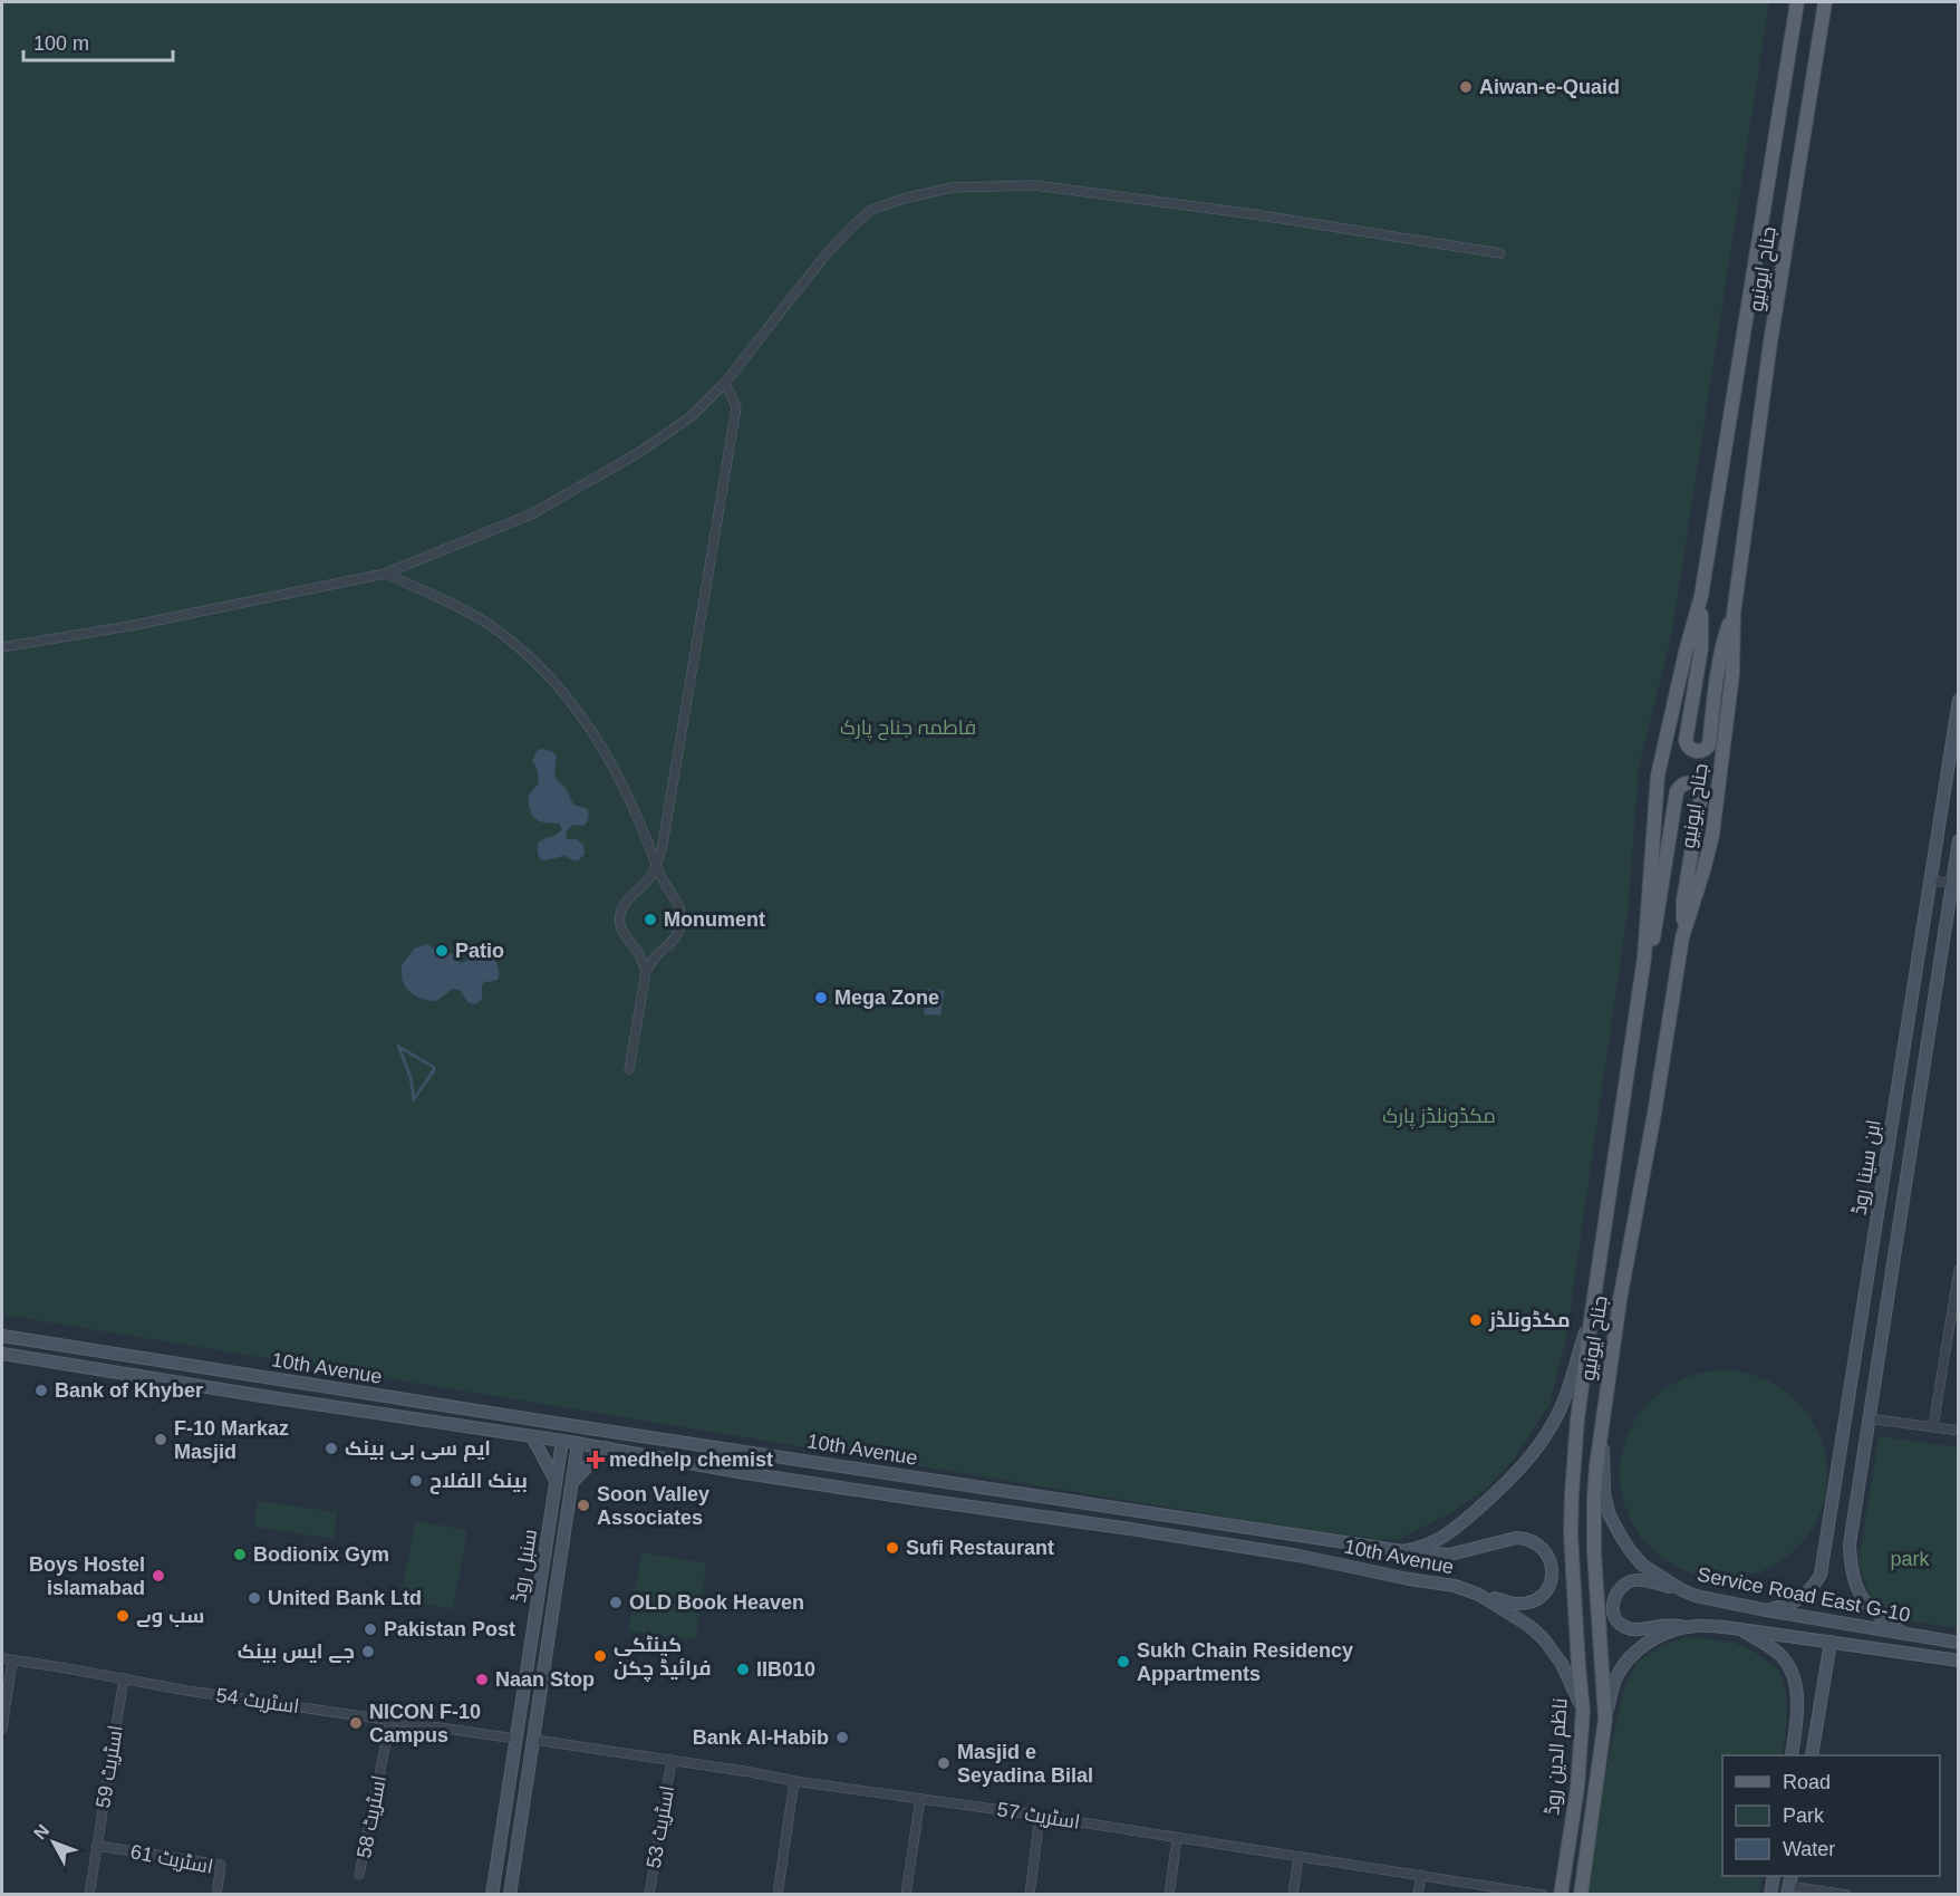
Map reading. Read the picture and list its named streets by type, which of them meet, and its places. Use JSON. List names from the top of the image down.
{
  "streets": {
    "main road": [
      "جناح ایونیو",
      "ابن سینا روڈ",
      "10th Avenue",
      "سنبل روڈ",
      "Service Road East G-10",
      "ناظم الدین روڈ"
    ],
    "street": [
      "اسٹریٹ 54",
      "اسٹریٹ 59",
      "اسٹریٹ 57",
      "اسٹریٹ 58",
      "اسٹریٹ 53",
      "اسٹریٹ 61"
    ]
  },
  "crossings": [
    ["جناح ایونیو", "10th Avenue"],
    ["جناح ایونیو", "Service Road East G-10"],
    ["جناح ایونیو", "ناظم الدین روڈ"],
    ["ابن سینا روڈ", "Service Road East G-10"],
    ["10th Avenue", "سنبل روڈ"],
    ["10th Avenue", "ناظم الدین روڈ"],
    ["سنبل روڈ", "اسٹریٹ 54"],
    ["سنبل روڈ", "اسٹریٹ 57"],
    ["Service Road East G-10", "ناظم الدین روڈ"],
    ["اسٹریٹ 54", "اسٹریٹ 59"],
    ["اسٹریٹ 54", "اسٹریٹ 58"],
    ["اسٹریٹ 59", "اسٹریٹ 61"],
    ["اسٹریٹ 57", "اسٹریٹ 53"]
  ],
  "parks": ["فاطمہ جناح پارک", "مکڈونلڈز پارک", "park"],
  "places": {
    "other": [
      "Aiwan-e-Quaid",
      "Monument",
      "Patio",
      "Mega Zone",
      "مکڈونلڈز",
      "Bank of Khyber",
      "F-10 Markaz Masjid",
      "ایم سی بی بینک",
      "بینک الفلاح",
      "Soon Valley Associates",
      "Sufi Restaurant",
      "Bodionix Gym",
      "Boys Hostel islamabad",
      "United Bank Ltd",
      "OLD Book Heaven",
      "سب وے",
      "Pakistan Post",
      "جے ایس بینک",
      "کینٹکی فرائیڈ چکن",
      "Sukh Chain Residency Appartments",
      "IIB010",
      "Naan Stop",
      "NICON F-10 Campus",
      "Bank Al-Habib",
      "Masjid e Seyadina Bilal"
    ],
    "health": ["medhelp chemist"]
  },
  "legend": ["Road", "Park", "Water"],
  "scale_bar": "100 m",
  "north": "top left"
}
